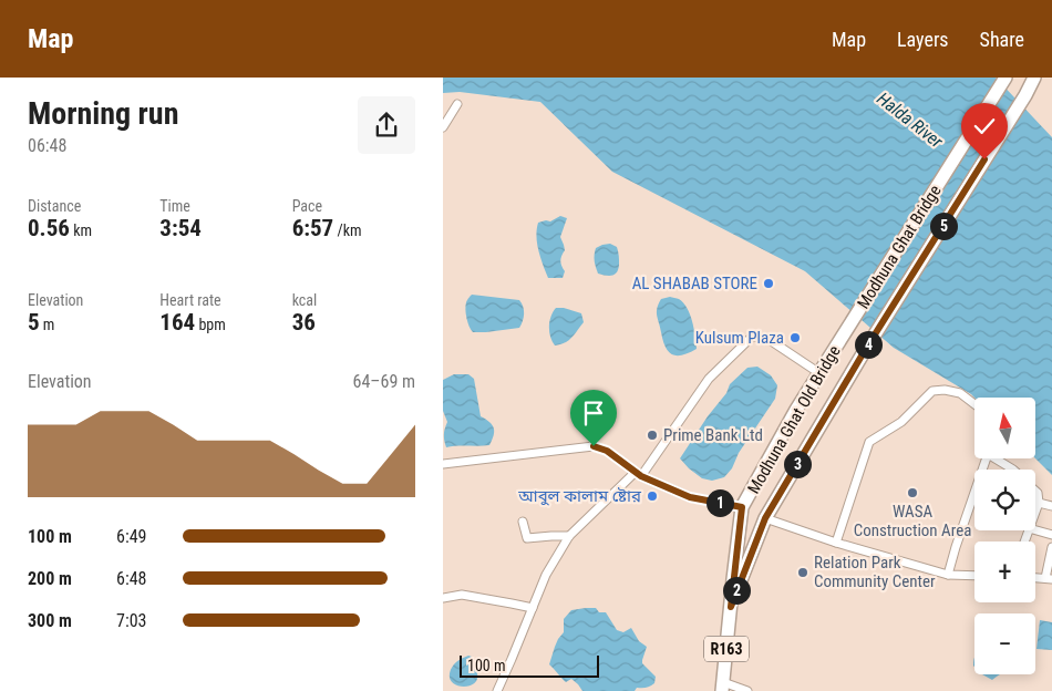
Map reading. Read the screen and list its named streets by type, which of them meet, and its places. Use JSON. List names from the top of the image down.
{
  "streets": {
    "main road": ["Modhuna Ghat Bridge", "Modhuna Ghat Old Bridge", "R163"]
  },
  "crossings": [
    ["Modhuna Ghat Bridge", "Modhuna Ghat Old Bridge"],
    ["Modhuna Ghat Bridge", "R163"],
    ["Modhuna Ghat Old Bridge", "R163"]
  ],
  "water": ["Halda River"],
  "places": [
    "AL SHABAB STORE",
    "Kulsum Plaza",
    "Prime Bank Ltd",
    "WASA Construction Area",
    "আবুল কালাম ষ্টোর",
    "Relation Park Community Center"
  ],
  "scale_bar": "100 m",
  "north": "top",
  "page": {
    "header": "Map",
    "nav": ["Map", "Layers", "Share"],
    "heading": ["Morning run", "06:48"],
    "stats": [
      ["Distance", "0.56 km"],
      ["Time", "3:54"],
      ["Pace", "6:57 /km"],
      ["Elevation", "5 m"],
      ["Heart rate", "164 bpm"],
      ["kcal", "36"]
    ],
    "pins": [
      "5",
      "4",
      "3",
      "1",
      "2"
    ],
    "chart": ["Elevation", "64–69 m"],
    "map_buttons": ["+", "−"],
    "list": [
      {
        "name": "100 m",
        "note": "6:49"
      },
      {
        "name": "200 m",
        "note": "6:48"
      },
      {
        "name": "300 m",
        "note": "7:03"
      }
    ],
    "scale": "100 m"
  }
}
